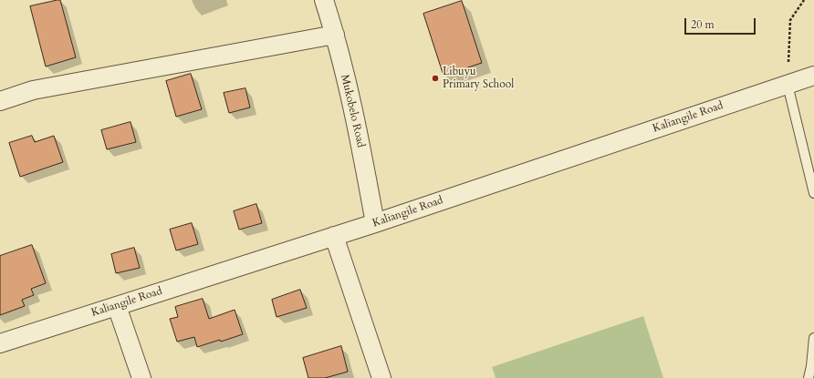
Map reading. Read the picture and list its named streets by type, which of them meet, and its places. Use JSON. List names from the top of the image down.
{
  "streets": {
    "street": ["Mukobelo Road", "Kaliangile Road"]
  },
  "crossings": [
    ["Mukobelo Road", "Kaliangile Road"]
  ],
  "places": ["Libuyu Primary School"],
  "scale_bar": "20 m"
}
